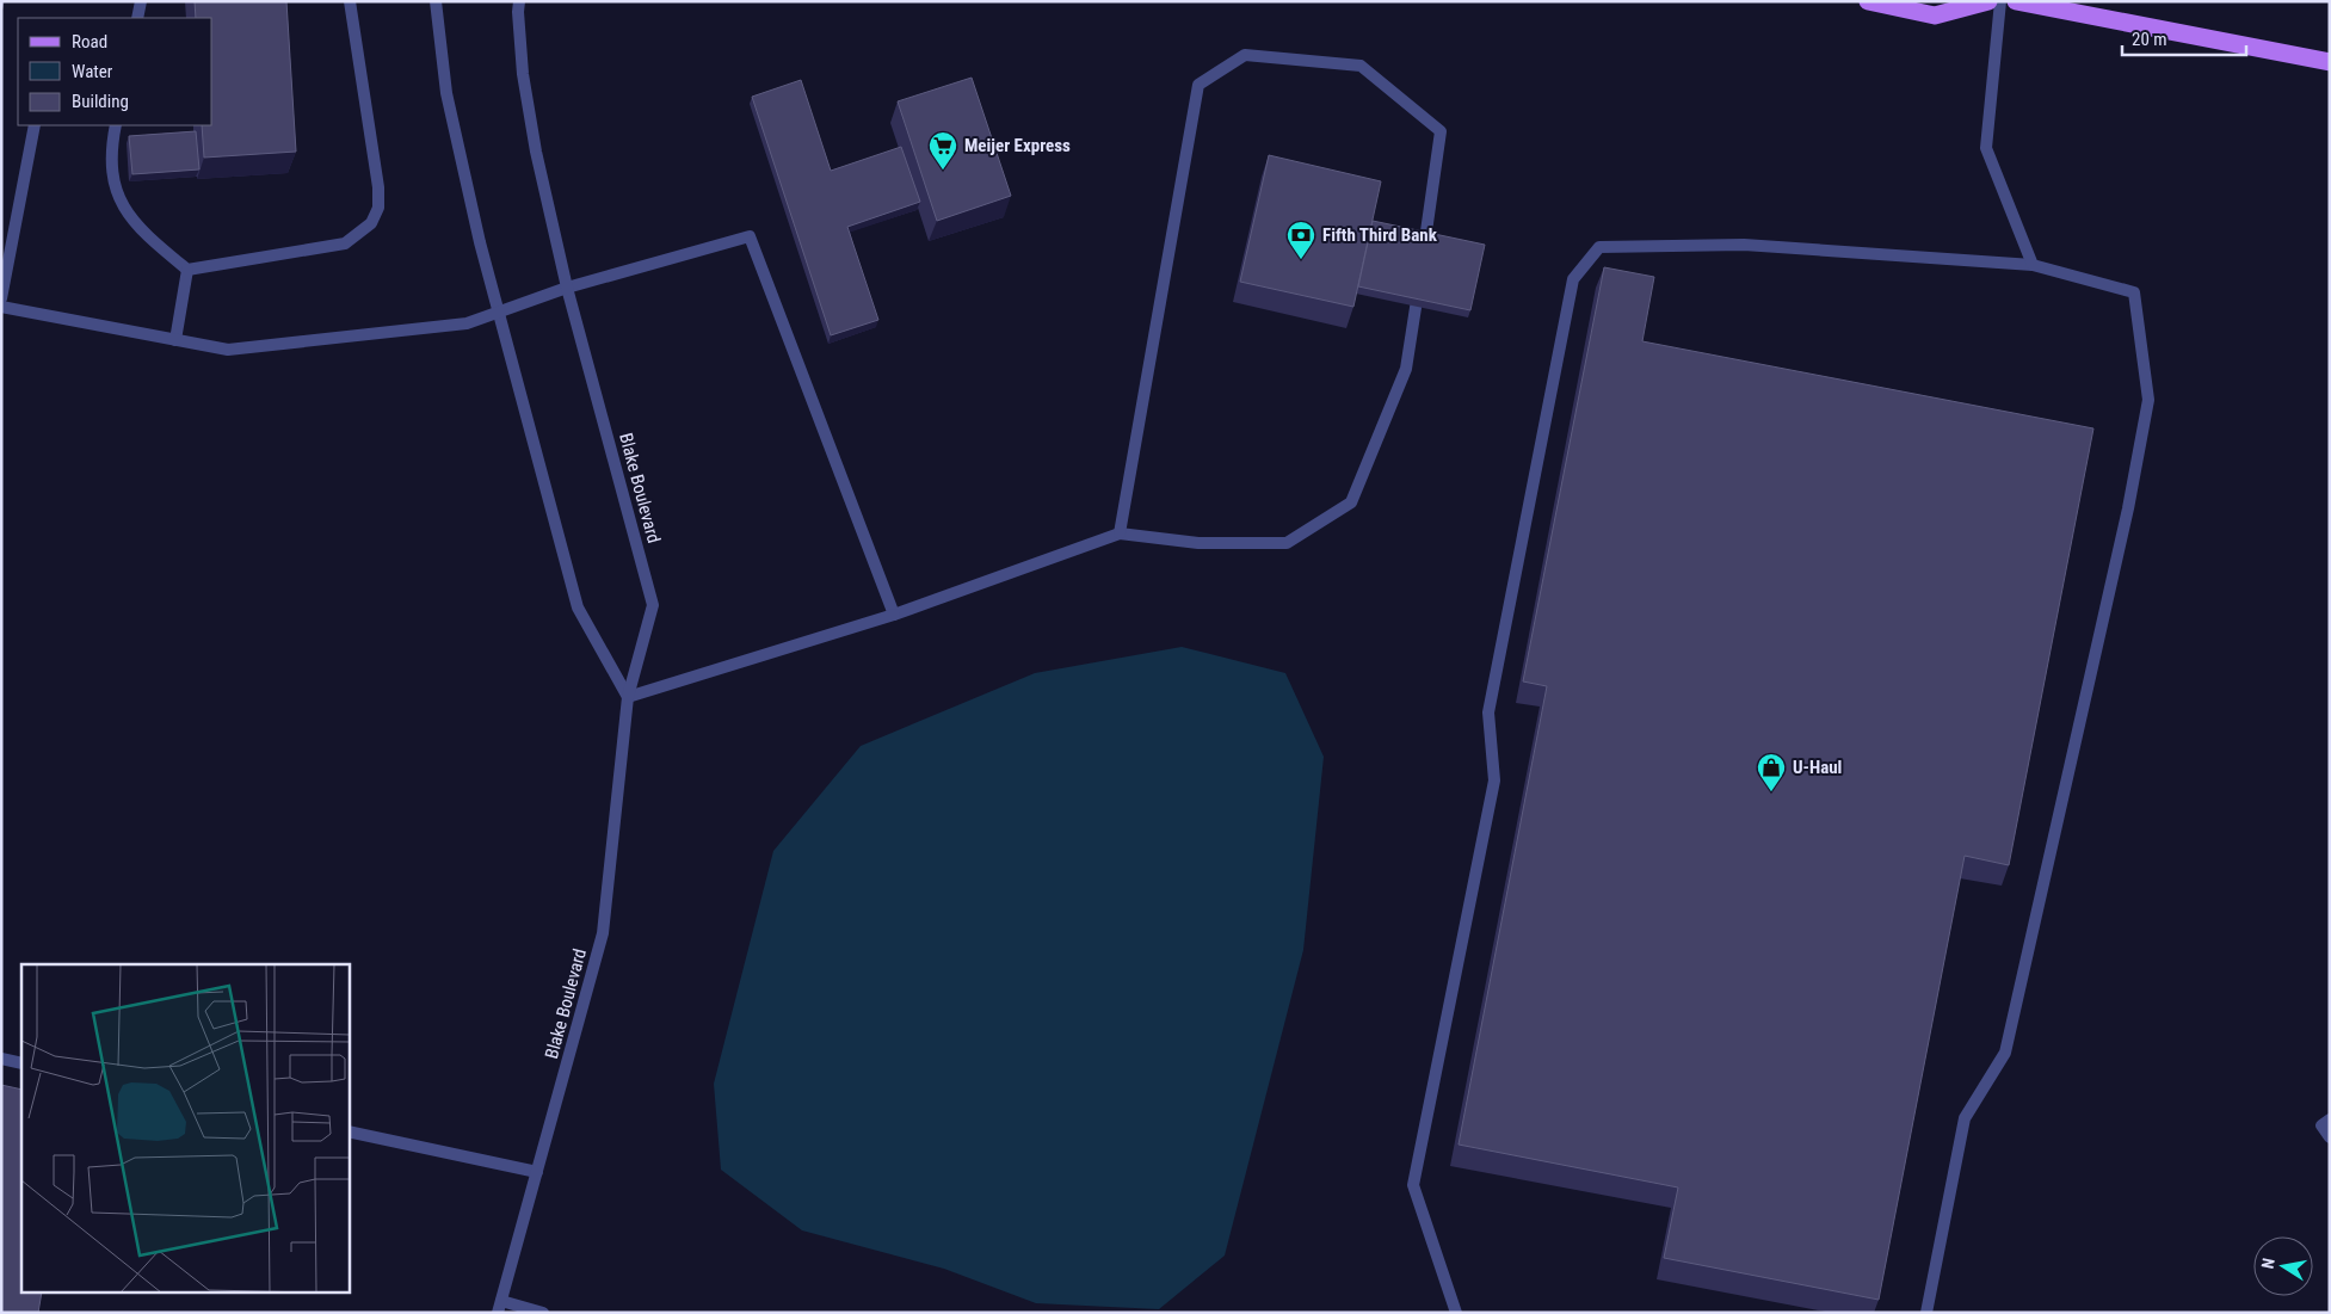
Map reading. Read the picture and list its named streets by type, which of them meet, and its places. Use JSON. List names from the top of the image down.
{
  "streets": {
    "street": ["Blake Boulevard"]
  },
  "places": {
    "supermarket": ["Meijer Express"],
    "bank": ["Fifth Third Bank"],
    "shop": ["U-Haul"]
  },
  "legend": ["Road", "Water", "Building"],
  "scale_bar": "20 m",
  "north": "left"
}
